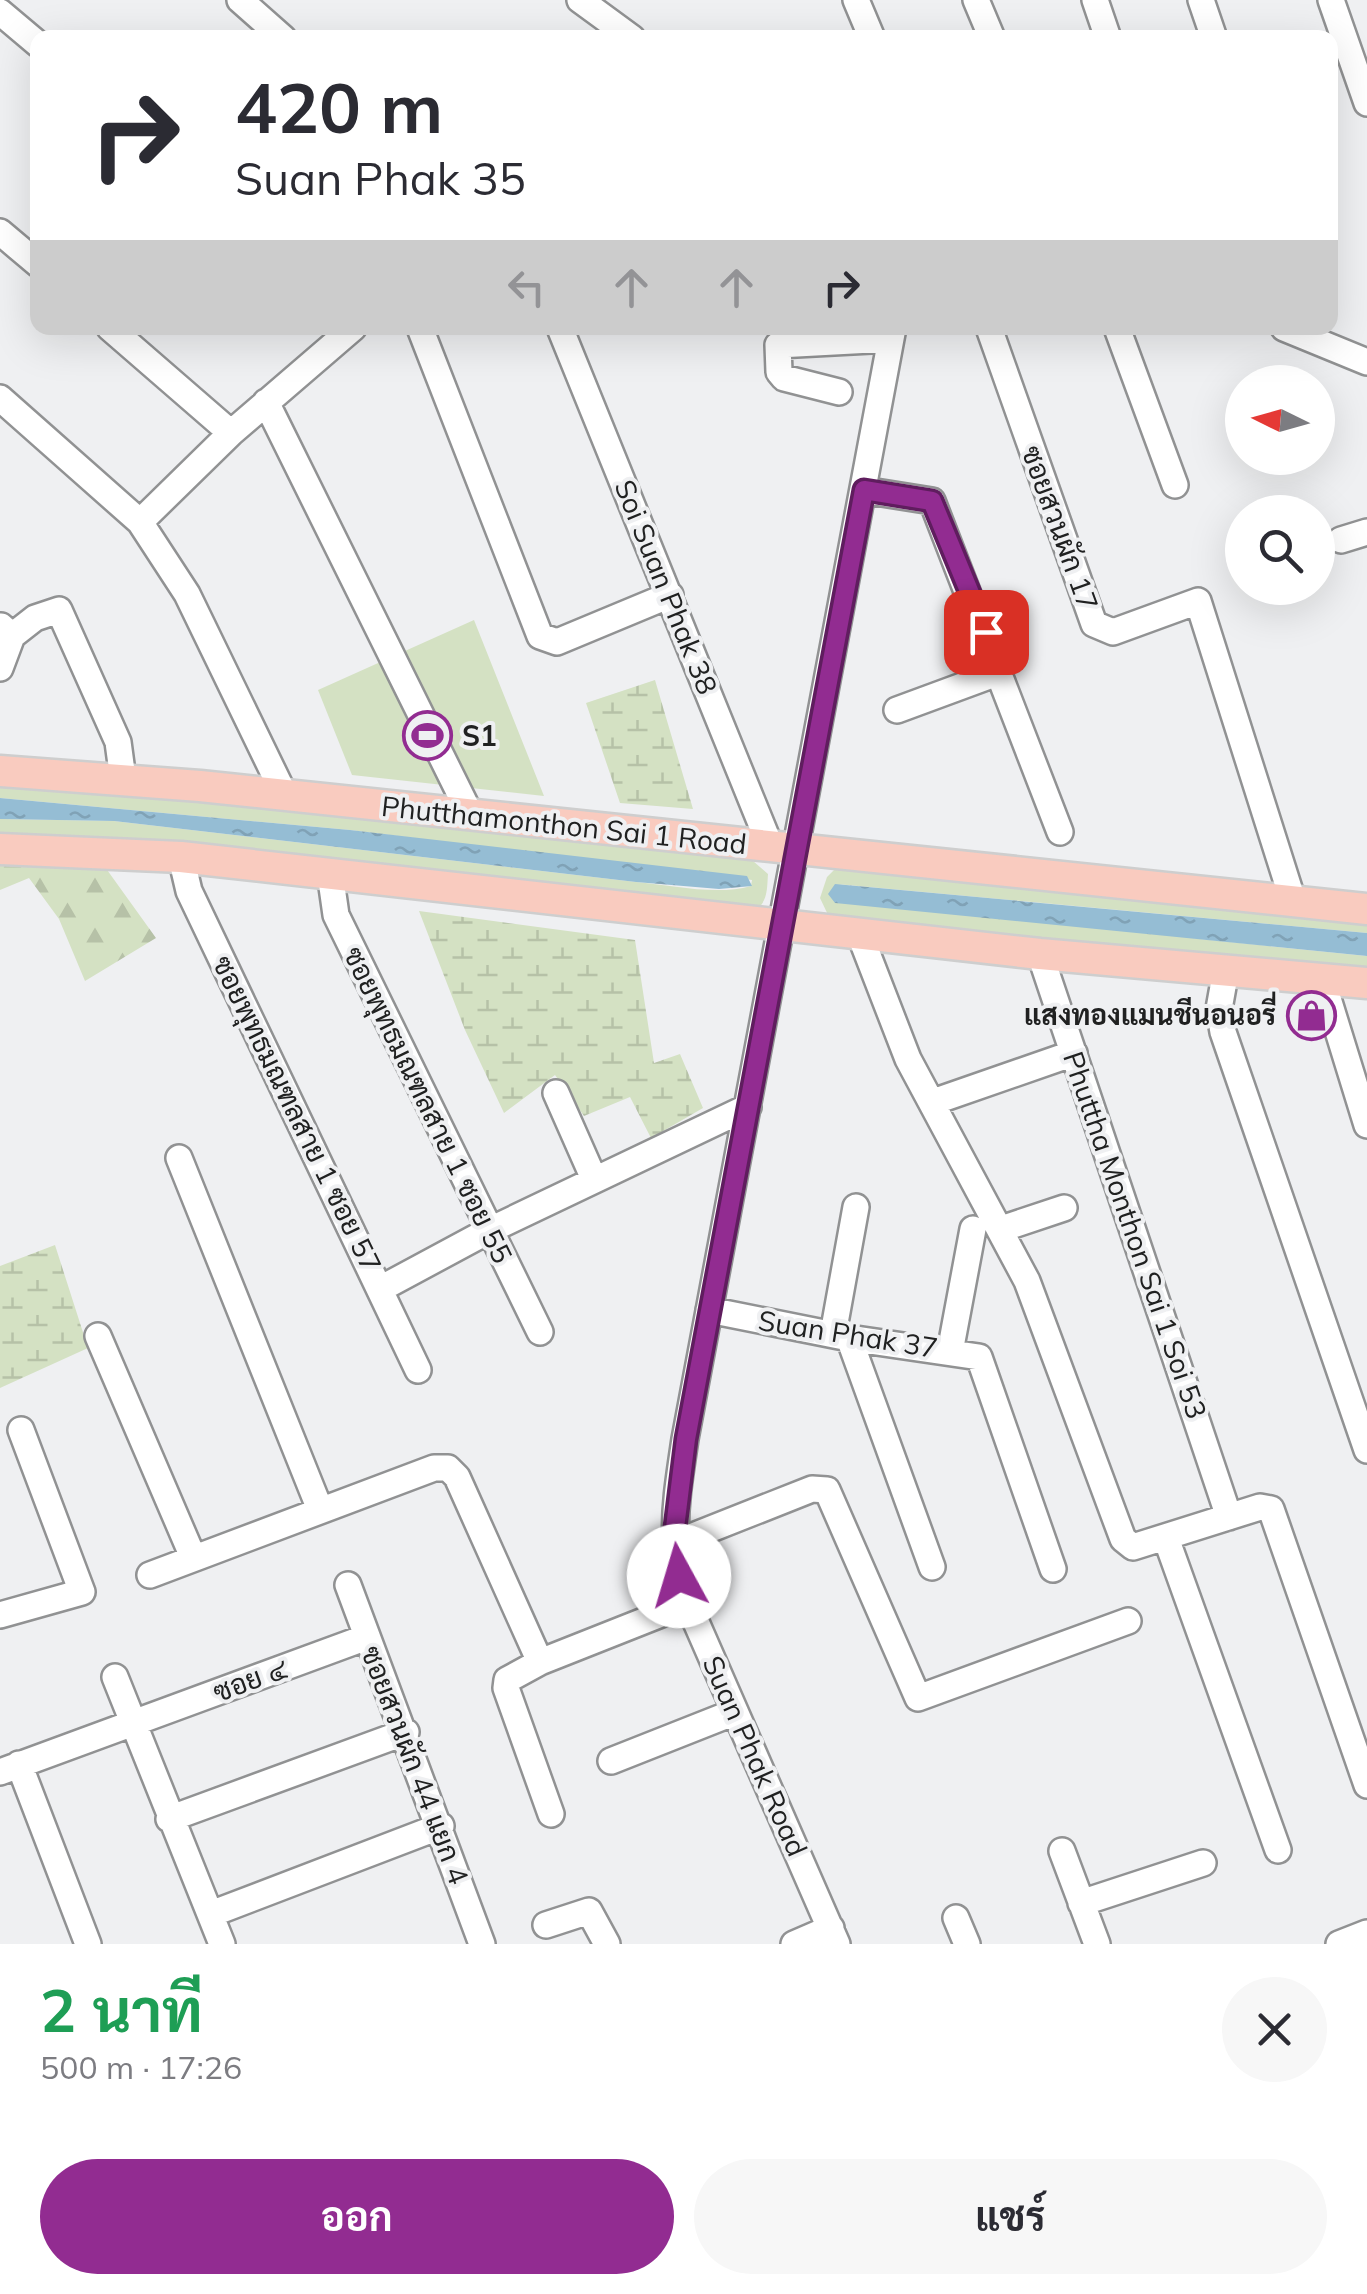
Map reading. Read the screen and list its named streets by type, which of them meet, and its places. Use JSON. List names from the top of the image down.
{
  "streets": {
    "main road": ["Phutthamonthon Sai 1 Road"],
    "street": [
      "ซอยสวนผัก 17",
      "Soi Suan Phak 38",
      "ซอยพุทธมณฑลสาย 1 ซอย 55",
      "ซอยพุทธมณฑลสาย 1 ซอย 57",
      "Phuttha Monthon Sai 1 Soi 53",
      "Suan Phak 37",
      "ซอย ๔",
      "Suan Phak Road",
      "ซอยสวนผัก 44 แยก 4"
    ]
  },
  "crossings": [
    ["ซอยสวนผัก 17", "Phutthamonthon Sai 1 Road"],
    ["Soi Suan Phak 38", "Phutthamonthon Sai 1 Road"],
    ["Soi Suan Phak 38", "Suan Phak Road"],
    ["Phutthamonthon Sai 1 Road", "Suan Phak Road"],
    ["Suan Phak 37", "Suan Phak Road"],
    ["ซอย ๔", "ซอยสวนผัก 44 แยก 4"]
  ],
  "places": {
    "sports": ["S1"],
    "shop": ["แสงทองแมนชีนอนอรี่"]
  },
  "north": "left",
  "page": {
    "turn": ["420 m", "Suan Phak 35"],
    "heading": ["2 นาที", "500 m · 17:26"],
    "buttons": ["ออก", "แชร์"]
  }
}
